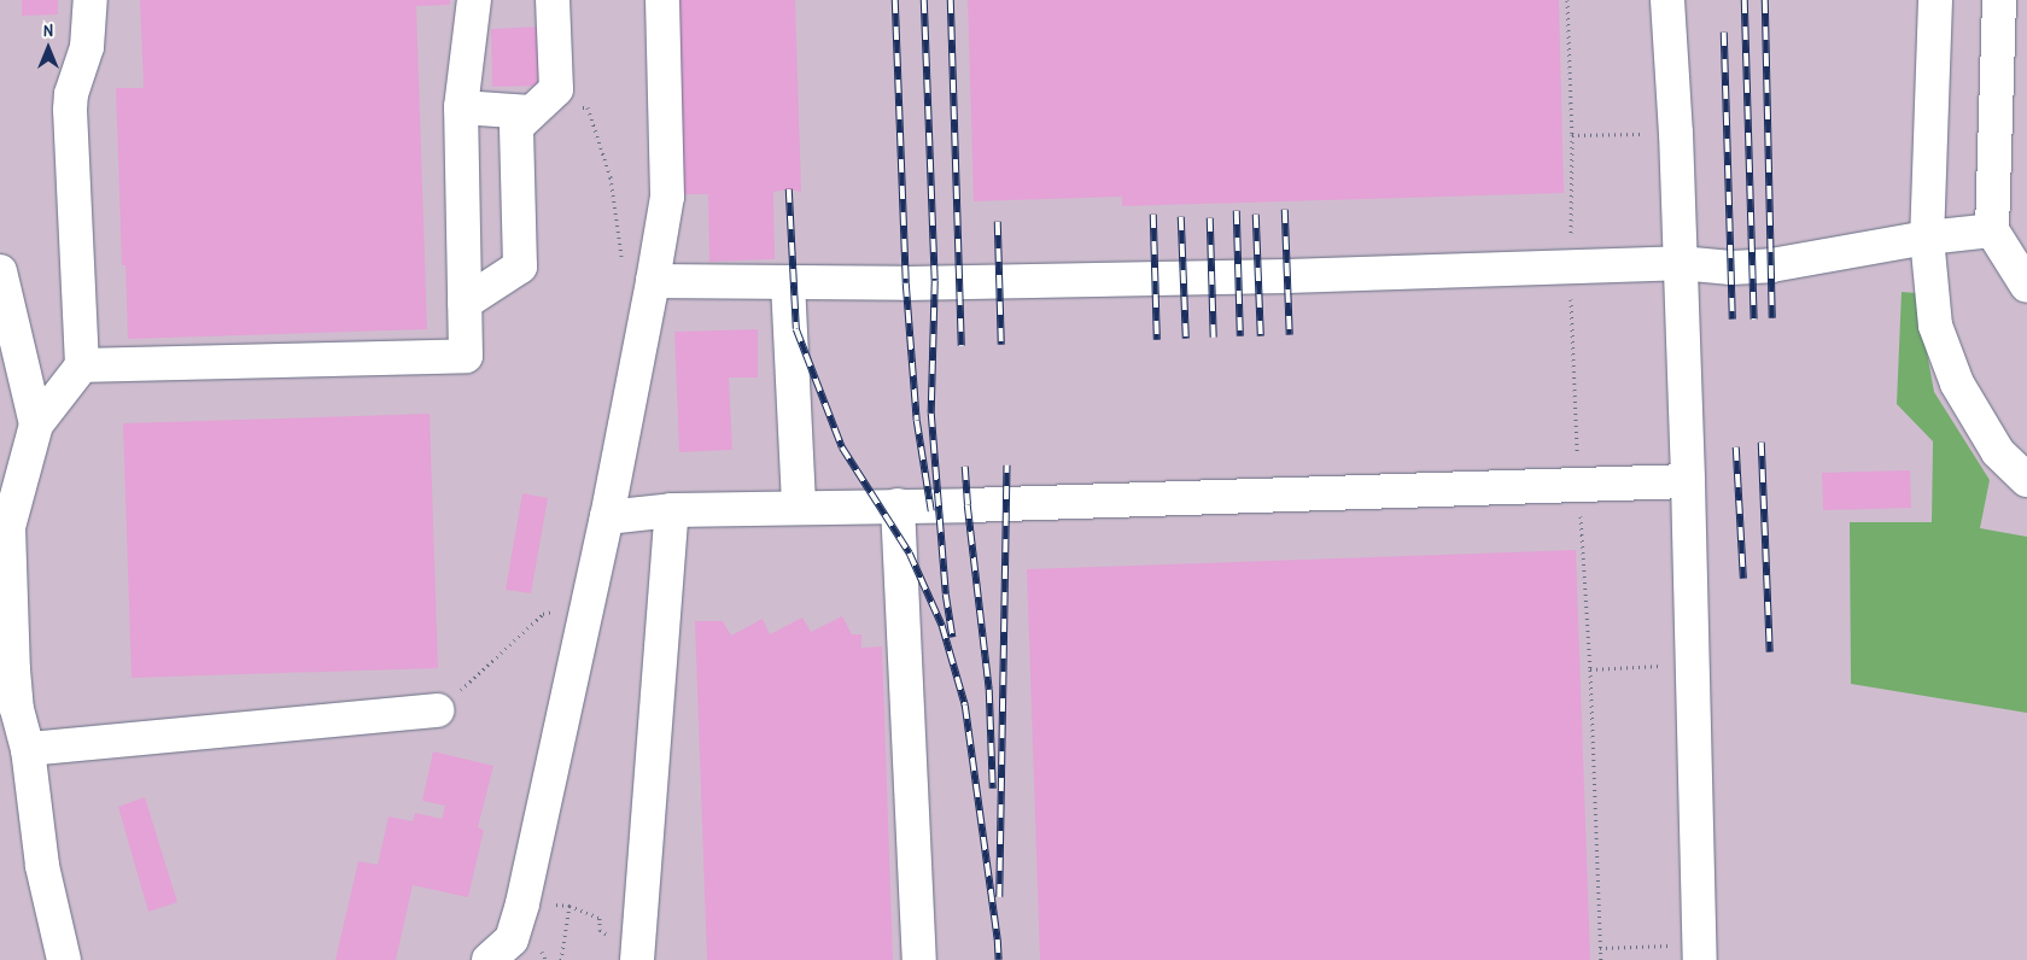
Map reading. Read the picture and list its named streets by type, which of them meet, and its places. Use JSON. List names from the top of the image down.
{
  "north": "top"
}
